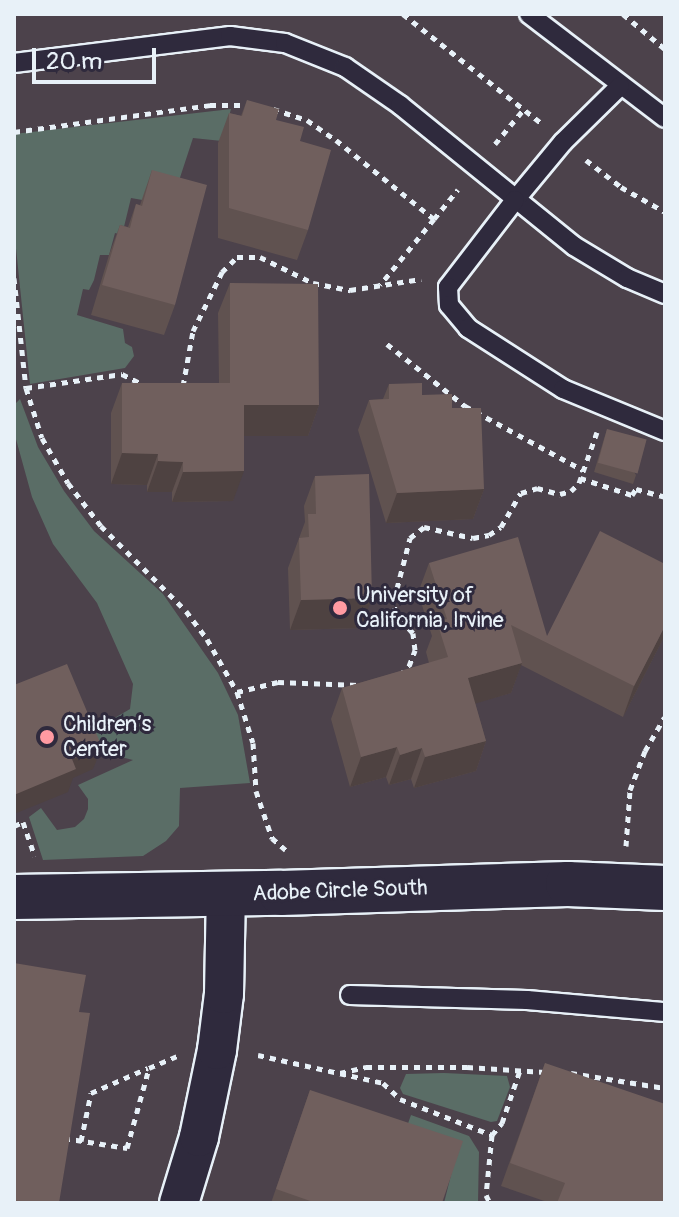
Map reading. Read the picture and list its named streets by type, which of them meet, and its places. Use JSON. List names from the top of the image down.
{
  "streets": {
    "street": ["Adobe Circle South"]
  },
  "places": ["University of California, Irvine", "Children’s Center"],
  "scale_bar": "20 m"
}
